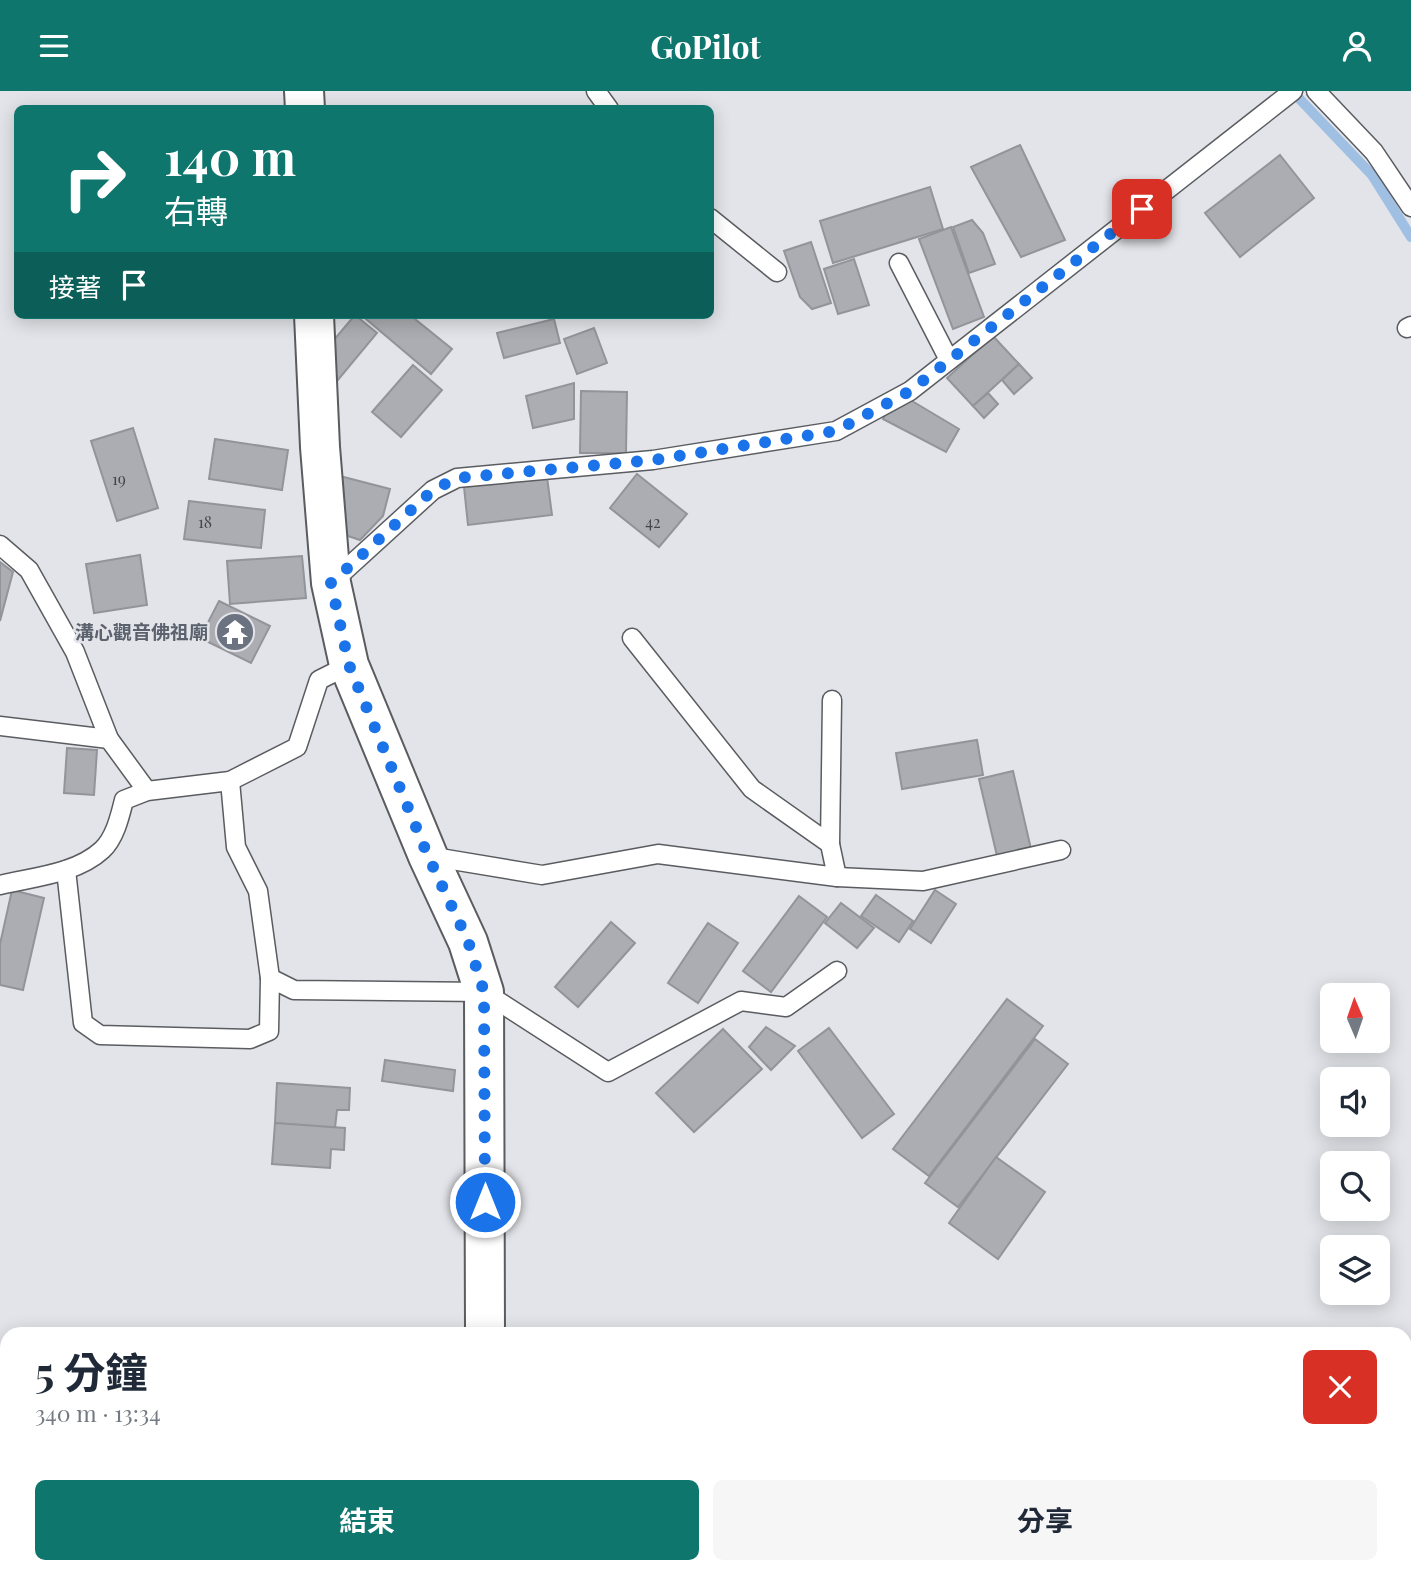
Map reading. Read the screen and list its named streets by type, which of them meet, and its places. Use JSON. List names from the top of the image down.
{
  "places": {
    "temple": ["溝心觀音佛祖廟"]
  },
  "house_numbers": ["19", "18", "42"],
  "north": "top",
  "page": {
    "header": "GoPilot",
    "turn": ["140 m", "右轉"],
    "then": "接著",
    "heading": ["5 分鐘", "340 m · 13:34"],
    "buttons": ["結束", "分享"]
  }
}
